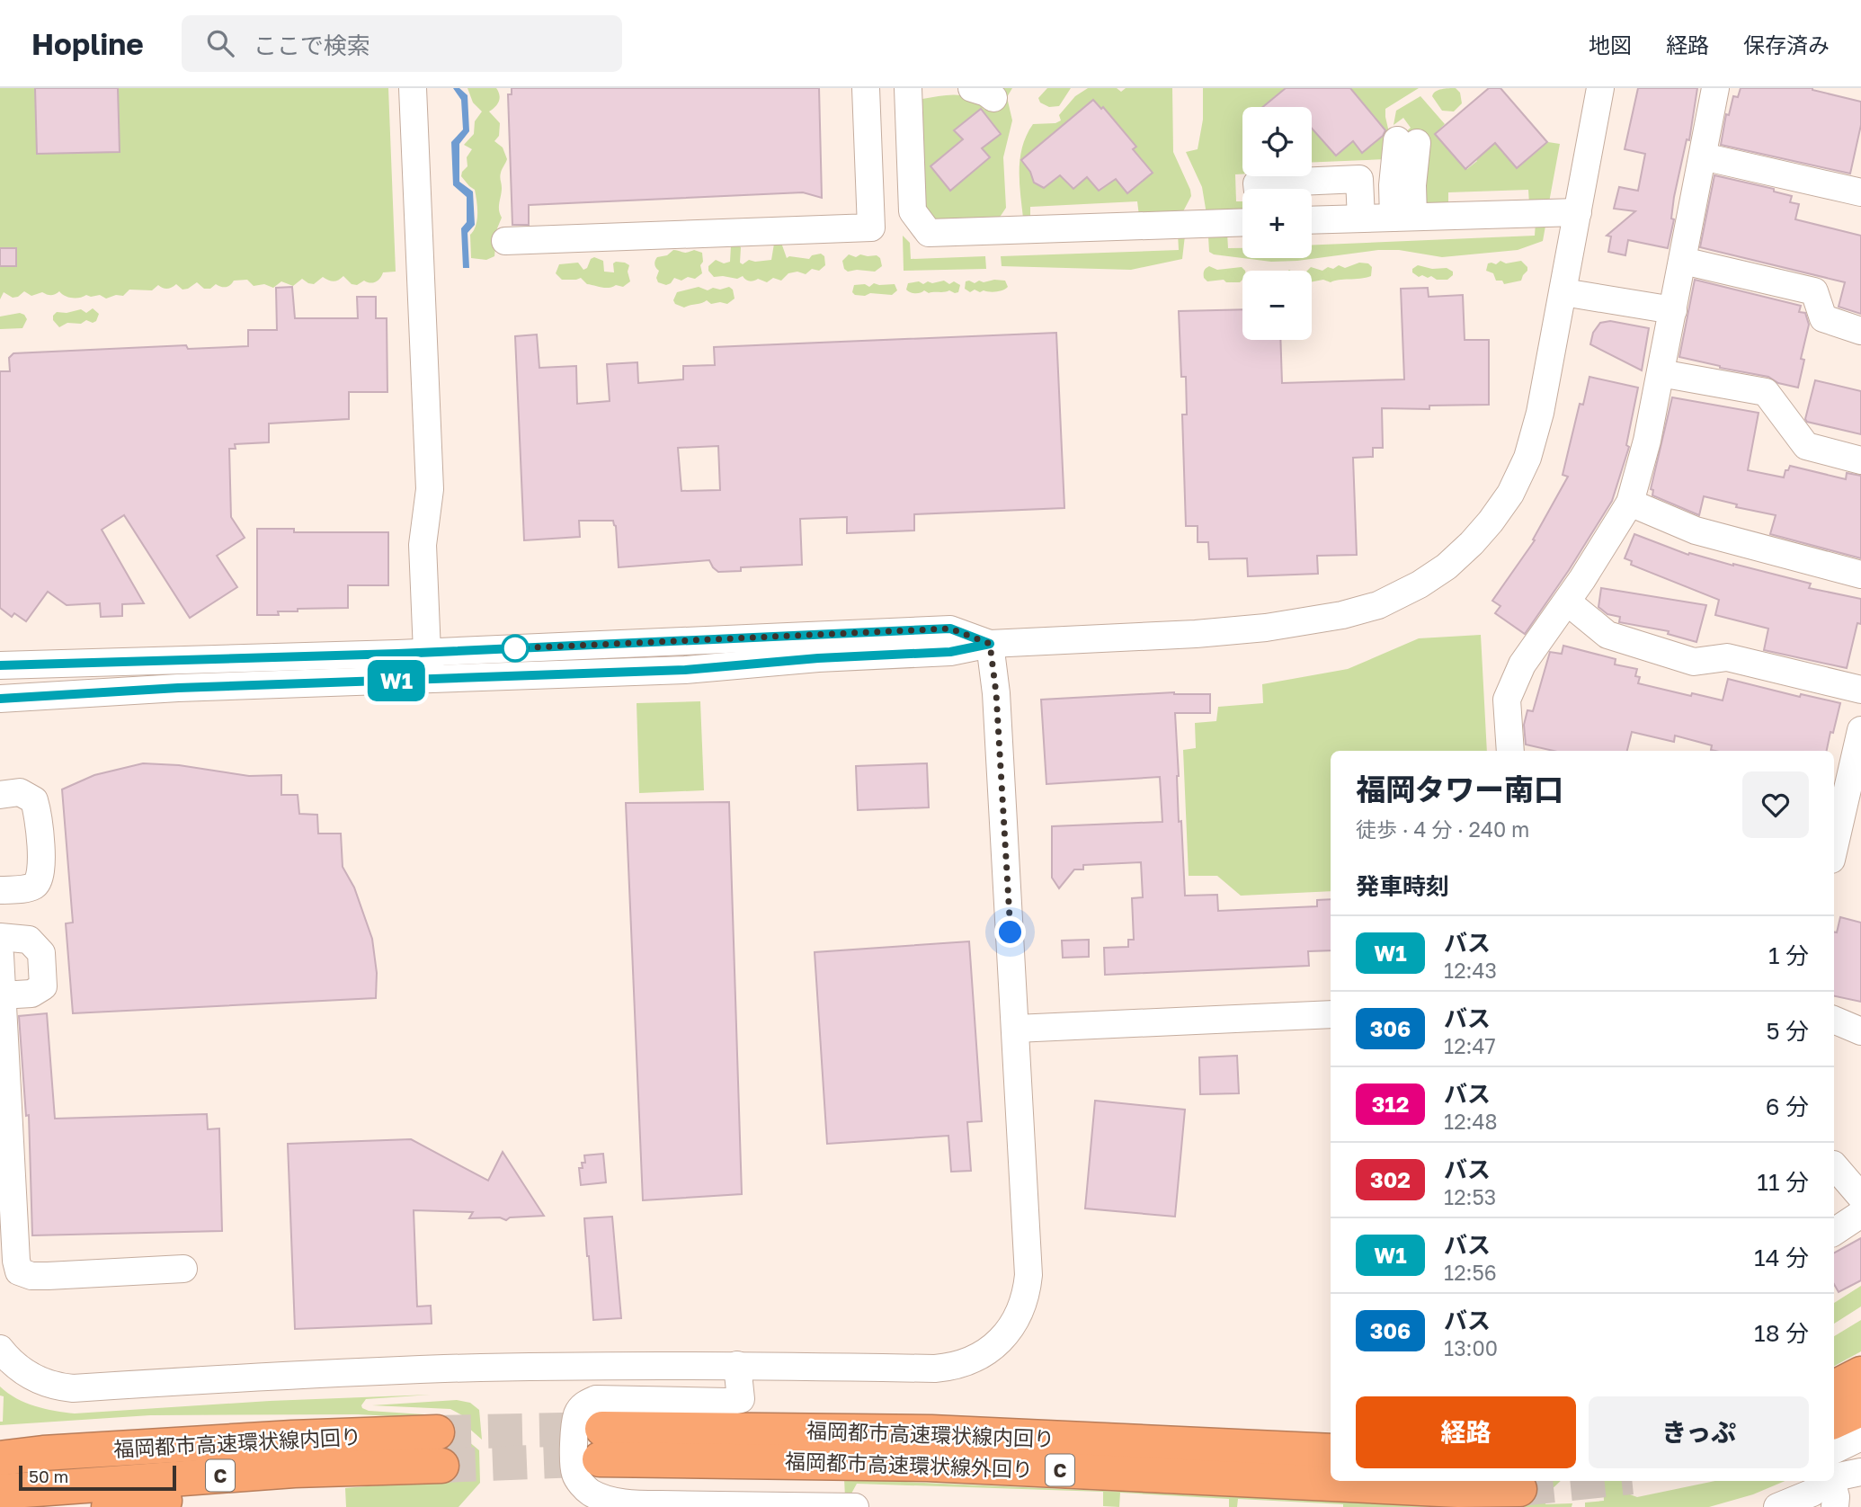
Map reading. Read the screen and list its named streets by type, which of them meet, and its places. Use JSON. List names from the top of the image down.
{
  "streets": {
    "highway": ["福岡都市高速環状線内回り", "福岡都市高速環状線外回り", "C"]
  },
  "crossings": [
    ["福岡都市高速環状線内回り", "福岡都市高速環状線外回り"],
    ["福岡都市高速環状線内回り", "C"]
  ],
  "lines": ["bus line W1"],
  "scale_bar": "50 m",
  "page": {
    "header": "Hopline",
    "search": "ここで検索",
    "nav": ["地図", "経路", "保存済み"],
    "on_map": "W1",
    "map_buttons": ["+", "−"],
    "heading": [
      ["福岡タワー南口", "徒歩 · 4 分 · 240 m"],
      "発車時刻"
    ],
    "list": [
      {
        "mark": "W1",
        "name": "バス",
        "note": "12:43",
        "value": "1 分"
      },
      {
        "mark": "306",
        "name": "バス",
        "note": "12:47",
        "value": "5 分"
      },
      {
        "mark": "312",
        "name": "バス",
        "note": "12:48",
        "value": "6 分"
      },
      {
        "mark": "302",
        "name": "バス",
        "note": "12:53",
        "value": "11 分"
      },
      {
        "mark": "W1",
        "name": "バス",
        "note": "12:56",
        "value": "14 分"
      },
      {
        "mark": "306",
        "name": "バス",
        "note": "13:00",
        "value": "18 分"
      }
    ],
    "buttons": ["経路", "きっぷ"],
    "scale": "50 m"
  }
}
